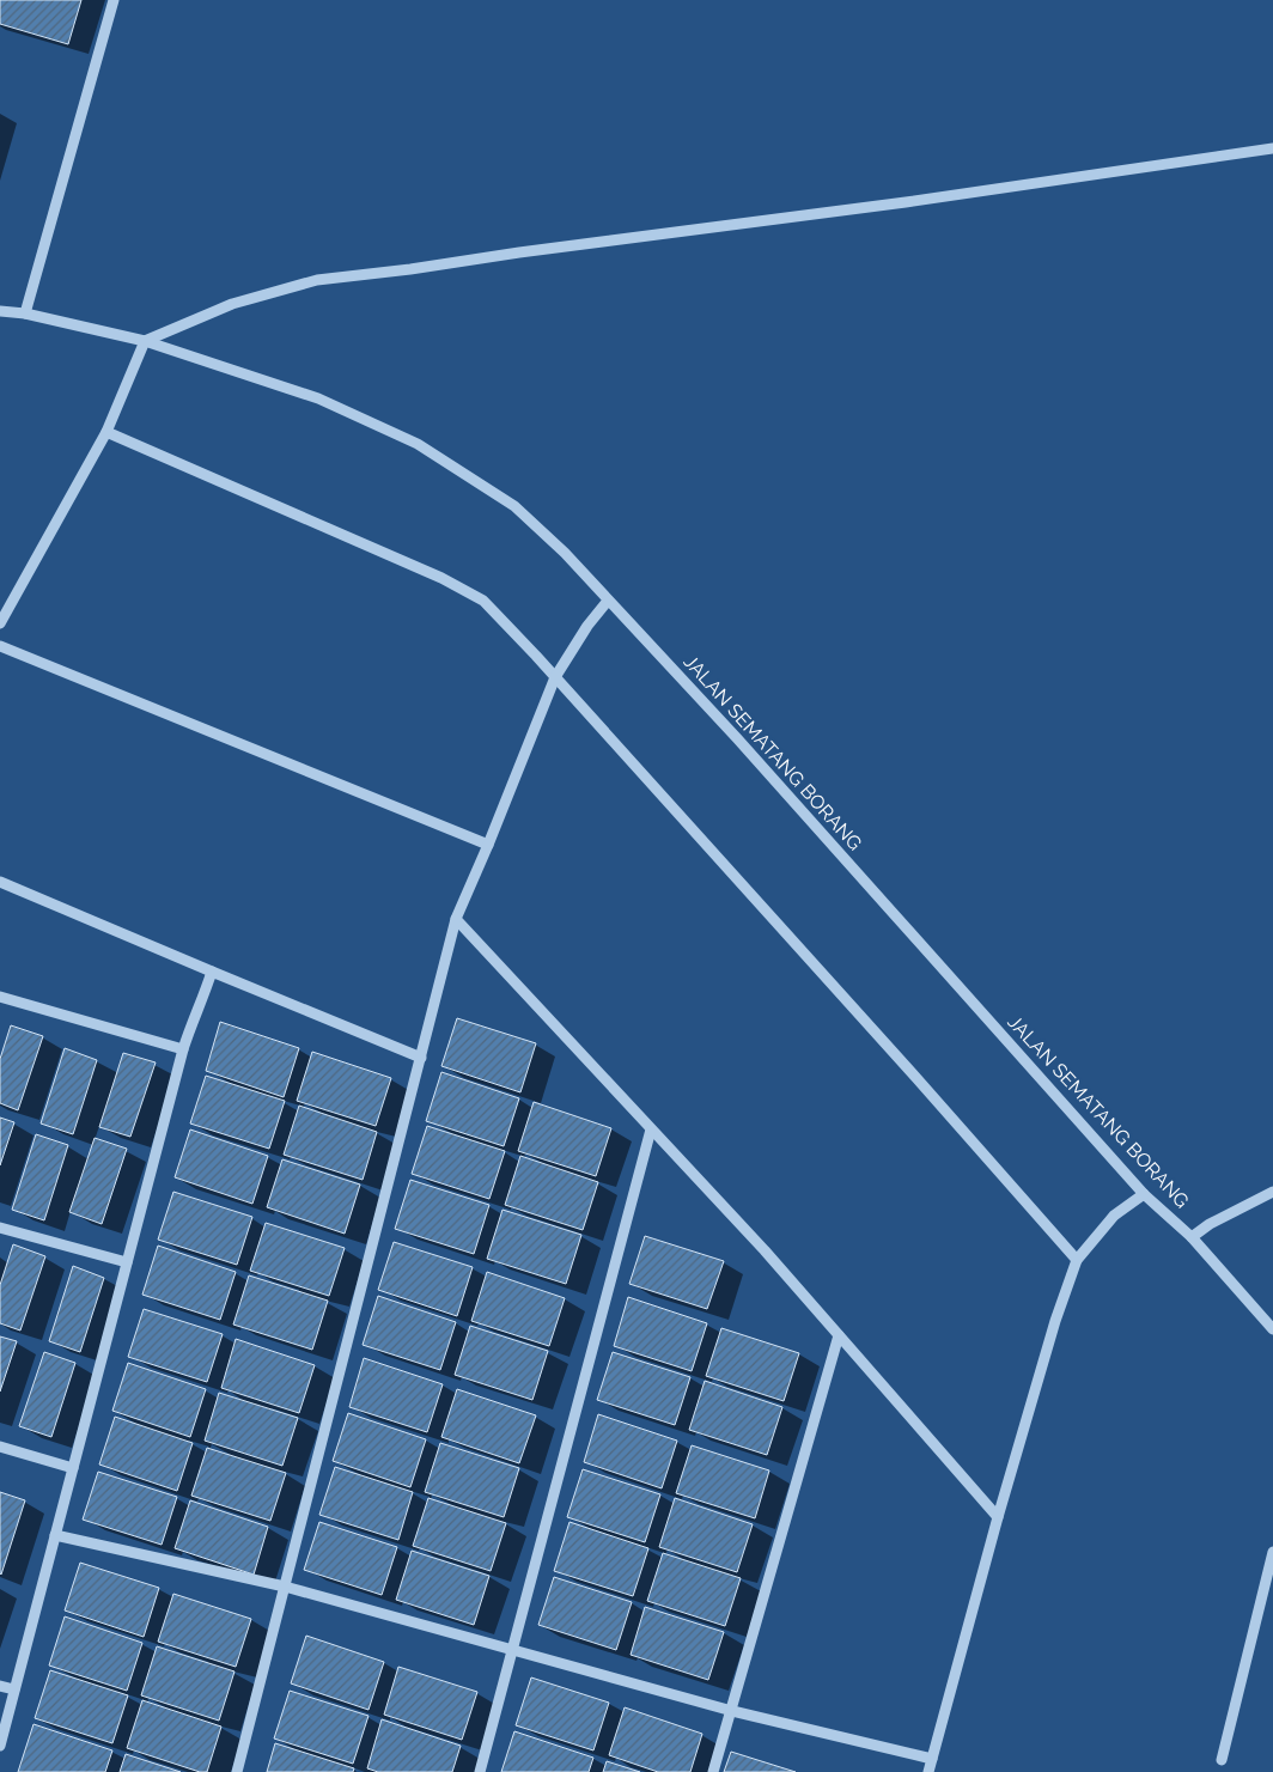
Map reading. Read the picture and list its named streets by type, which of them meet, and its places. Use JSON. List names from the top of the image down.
{
  "streets": {
    "street": ["JALAN SEMATANG BORANG"]
  }
}
